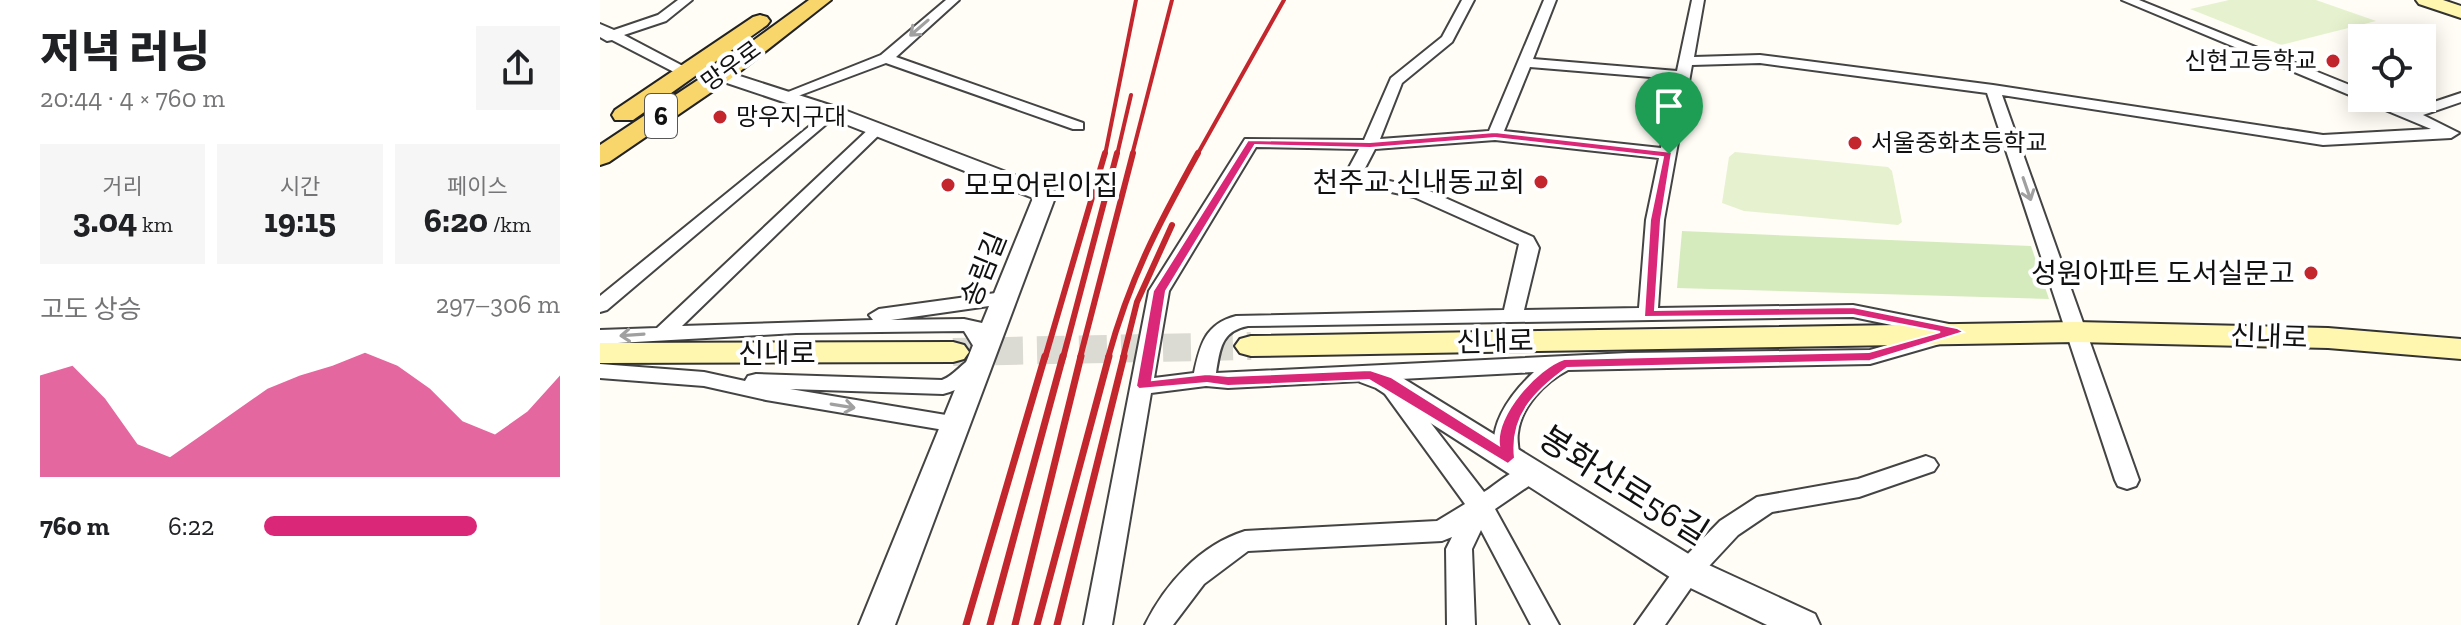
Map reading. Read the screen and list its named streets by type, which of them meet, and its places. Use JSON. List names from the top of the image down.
{
  "streets": {
    "main road": ["망우로", "6", "신내로"],
    "street": ["송림길", "봉화산로56길"]
  },
  "crossings": [
    ["망우로", "송림길"],
    ["송림길", "신내로"]
  ],
  "places": [
    "신현고등학교",
    "망우지구대",
    "서울중화초등학교",
    "천주교 신내동교회",
    "모모어린이집",
    "성원아파트 도서실문고"
  ],
  "page": {
    "heading": ["저녁 러닝", "20:44 · 4 × 760 m"],
    "stats": [
      ["거리", "3.04 km"],
      ["시간", "19:15"],
      ["페이스", "6:20 /km"]
    ],
    "chart": ["고도 상승", "297–306 m"],
    "list": [
      {
        "name": "760 m",
        "note": "6:22"
      }
    ]
  }
}
